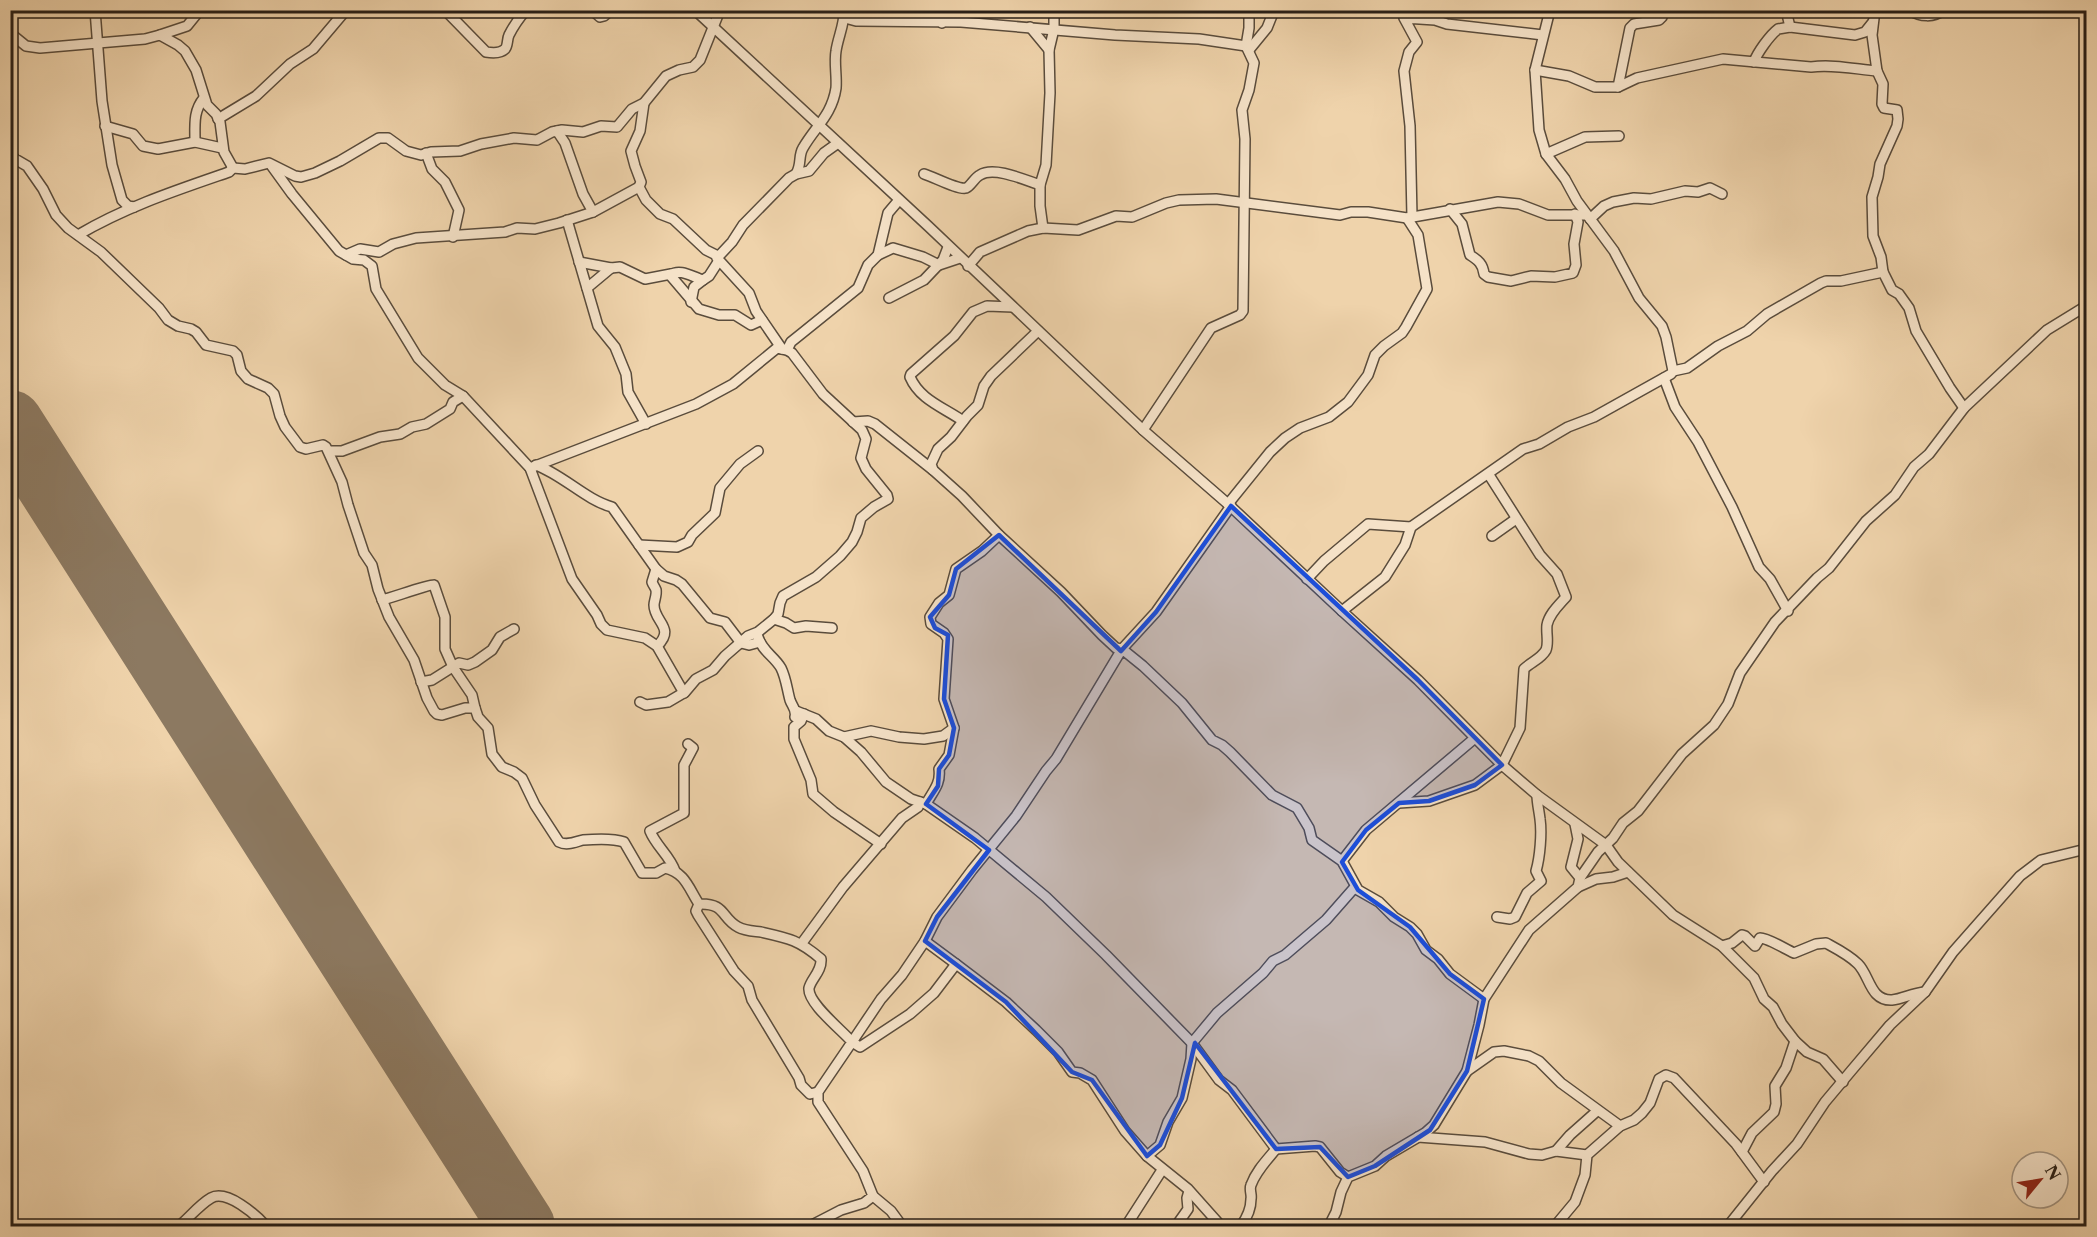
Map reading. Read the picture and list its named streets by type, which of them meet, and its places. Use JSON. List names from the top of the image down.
{
  "north": "top right"
}
